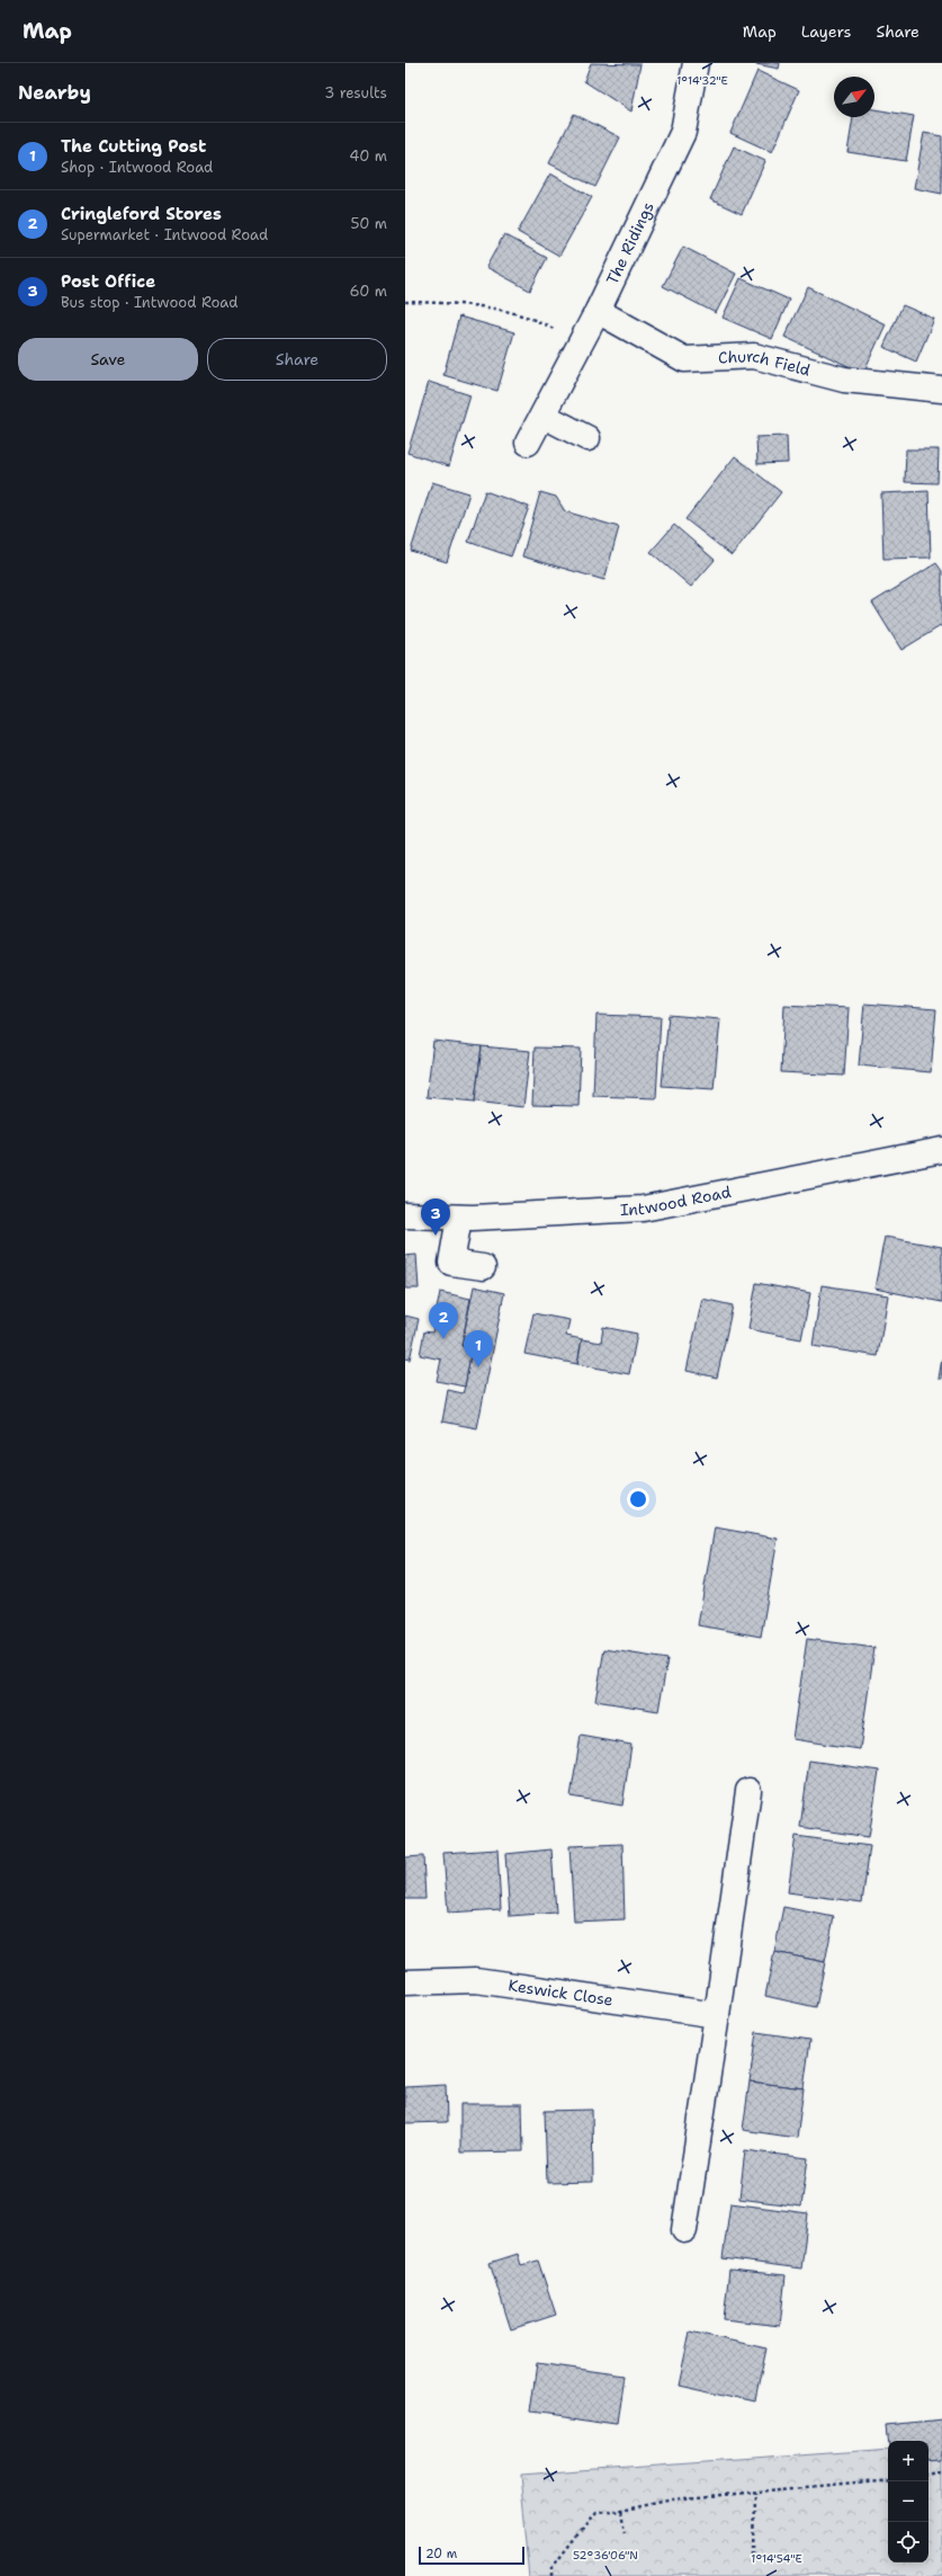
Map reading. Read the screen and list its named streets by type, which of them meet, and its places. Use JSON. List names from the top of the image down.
{
  "streets": {
    "street": [
      "The Ridings",
      "Church Field",
      "Intwood Road",
      "Keswick Close"
    ]
  },
  "crossings": [
    ["The Ridings", "Church Field"]
  ],
  "scale_bar": "20 m",
  "north": "top right",
  "page": {
    "header": "Map",
    "nav": ["Map", "Layers", "Share"],
    "heading": ["Nearby", "3 results"],
    "list": [
      {
        "mark": "1",
        "name": "The Cutting Post",
        "note": "Shop · Intwood Road",
        "value": "40 m"
      },
      {
        "mark": "2",
        "name": "Cringleford Stores",
        "note": "Supermarket · Intwood Road",
        "value": "50 m"
      },
      {
        "mark": "3",
        "name": "Post Office",
        "note": "Bus stop · Intwood Road",
        "value": "60 m"
      }
    ],
    "buttons": ["Save", "Share"],
    "pins": ["3", "2", "1"],
    "map_buttons": ["+", "−"],
    "scale": "20 m"
  },
  "coordinates": ["1°14'32\"E", "52°36'06\"N", "1°14'54\"E"]
}
